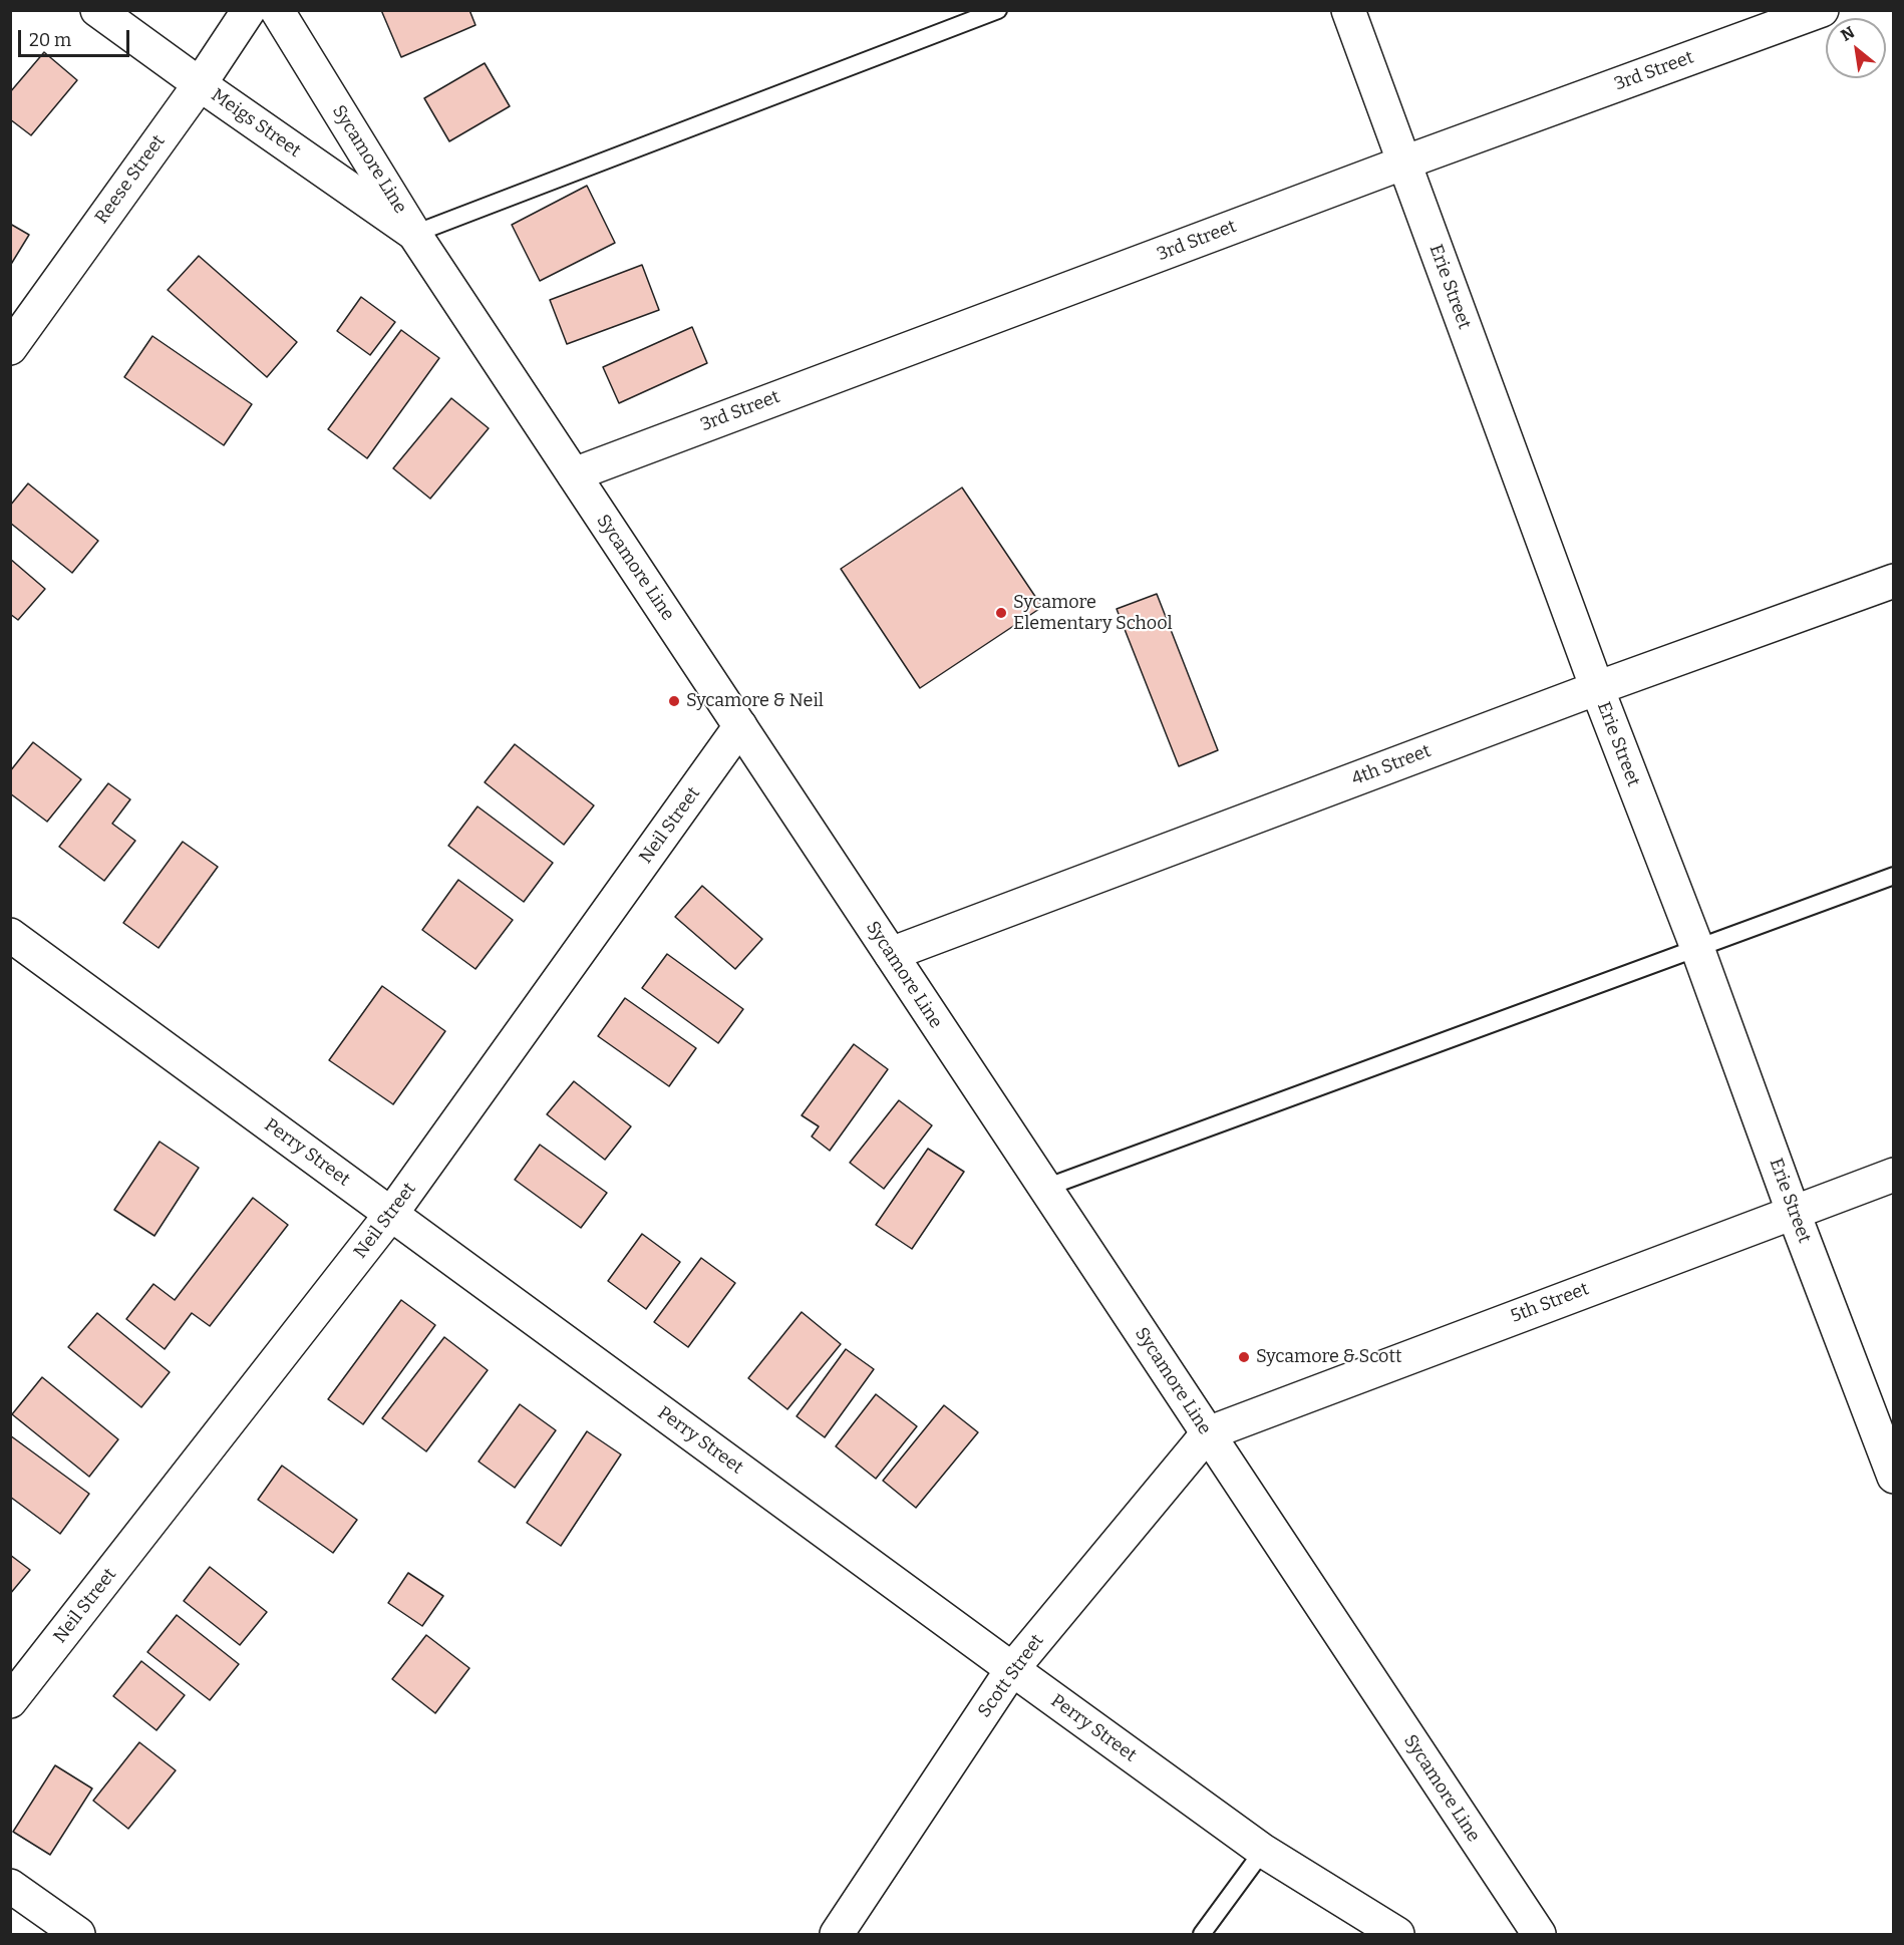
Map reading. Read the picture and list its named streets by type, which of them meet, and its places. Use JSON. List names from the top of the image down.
{
  "streets": {
    "street": [
      "3rd Street",
      "Meigs Street",
      "Sycamore Line",
      "Reese Street",
      "Erie Street",
      "4th Street",
      "Neil Street",
      "Perry Street",
      "5th Street",
      "Scott Street"
    ]
  },
  "crossings": [
    ["3rd Street", "Sycamore Line"],
    ["3rd Street", "Erie Street"],
    ["Meigs Street", "Sycamore Line"],
    ["Meigs Street", "Reese Street"],
    ["Sycamore Line", "4th Street"],
    ["Sycamore Line", "Neil Street"],
    ["Sycamore Line", "5th Street"],
    ["Sycamore Line", "Scott Street"],
    ["Erie Street", "4th Street"],
    ["Erie Street", "5th Street"],
    ["Neil Street", "Perry Street"],
    ["Perry Street", "Scott Street"],
    ["5th Street", "Scott Street"]
  ],
  "places": ["Sycamore Elementary School", "Sycamore & Neil", "Sycamore & Scott"],
  "scale_bar": "20 m",
  "north": "top left"
}
